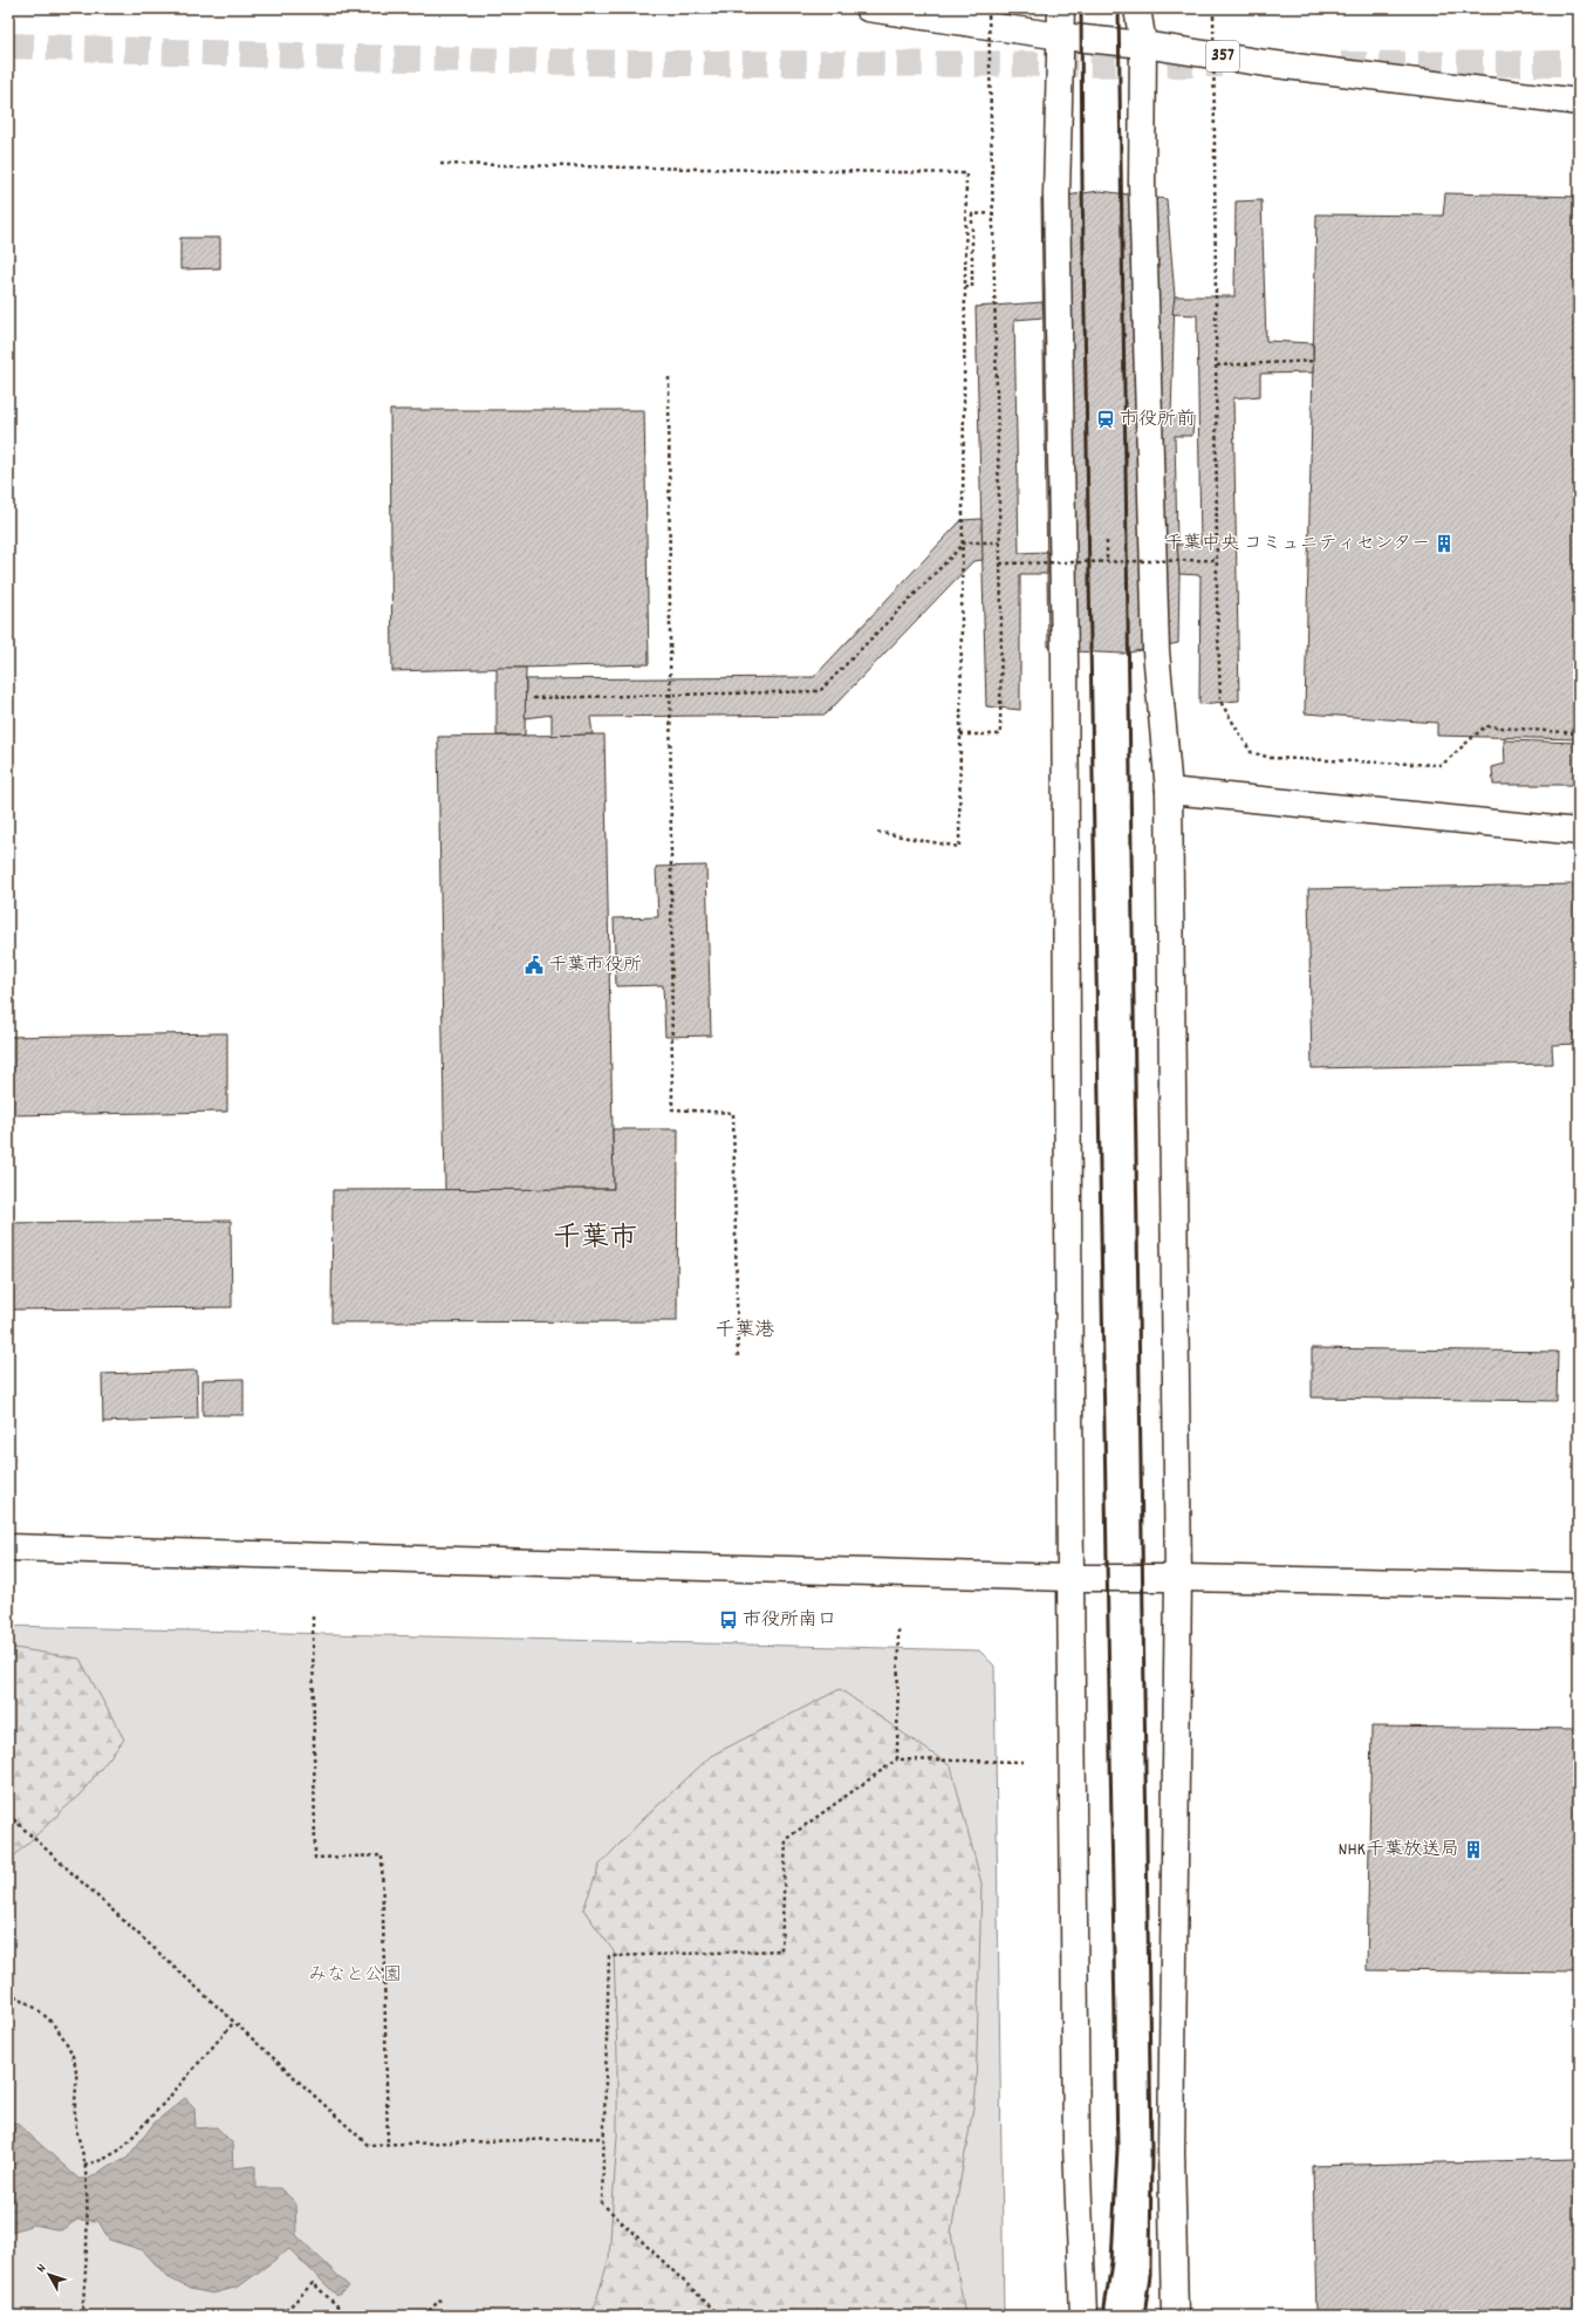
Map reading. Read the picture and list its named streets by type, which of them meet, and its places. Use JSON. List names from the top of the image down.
{
  "streets": {
    "main road": ["357"]
  },
  "districts": ["千葉市", "千葉港"],
  "parks": ["みなと公園"],
  "places": {
    "station": ["市役所前"],
    "building": ["千葉中央 コミュニティセンター", "NHK千葉放送局"],
    "public building": ["千葉市役所"],
    "bus stop": ["市役所南口"]
  },
  "north": "top left"
}
